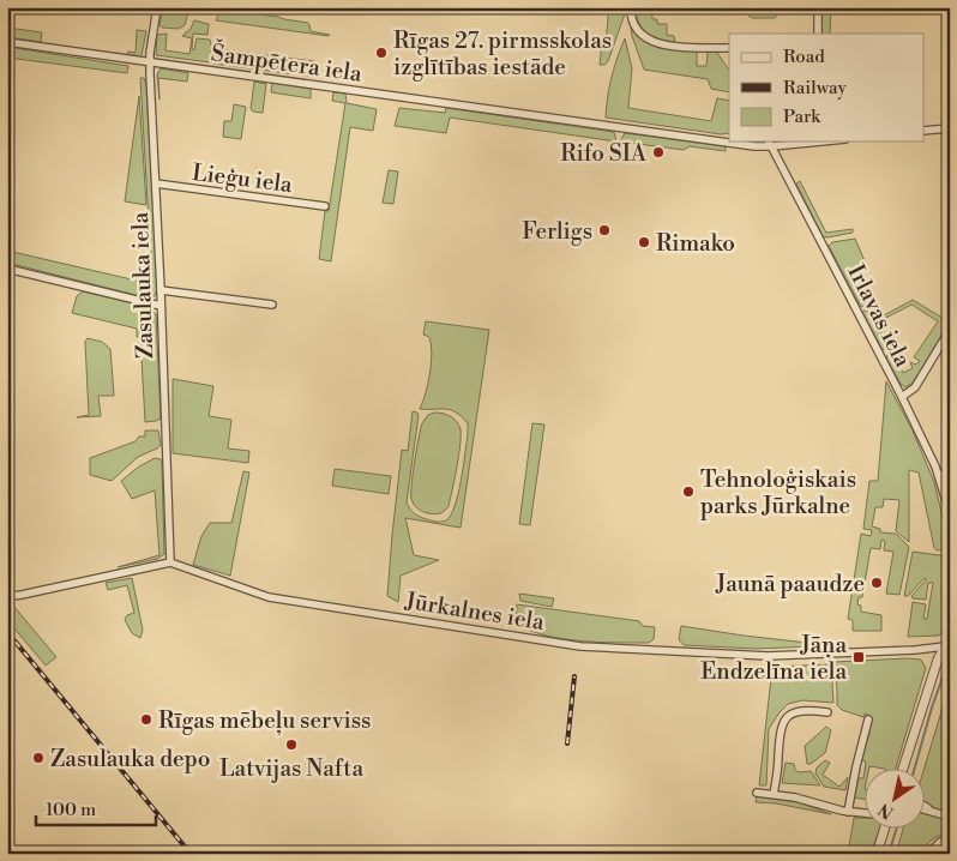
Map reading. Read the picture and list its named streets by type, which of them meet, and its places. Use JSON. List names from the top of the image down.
{
  "streets": {
    "street": [
      "Šampētera iela",
      "Lieģu iela",
      "Zasulauka iela",
      "Irlavas iela",
      "Jūrkalnes iela"
    ]
  },
  "crossings": [
    ["Šampētera iela", "Zasulauka iela"],
    ["Šampētera iela", "Irlavas iela"],
    ["Lieģu iela", "Zasulauka iela"],
    ["Zasulauka iela", "Jūrkalnes iela"]
  ],
  "places": {
    "other": [
      "Rīgas 27. pirmsskolas izglītības iestāde",
      "Rifo SIA",
      "Ferligs",
      "Rimako",
      "Tehnoloģiskais parks Jūrkalne",
      "Jaunā paaudze",
      "Rīgas mēbeļu serviss",
      "Latvijas Nafta",
      "Zasulauka depo"
    ],
    "transit": ["Jāņa Endzelīna iela"]
  },
  "legend": ["Road", "Railway", "Park"],
  "scale_bar": "100 m",
  "north": "bottom left"
}
